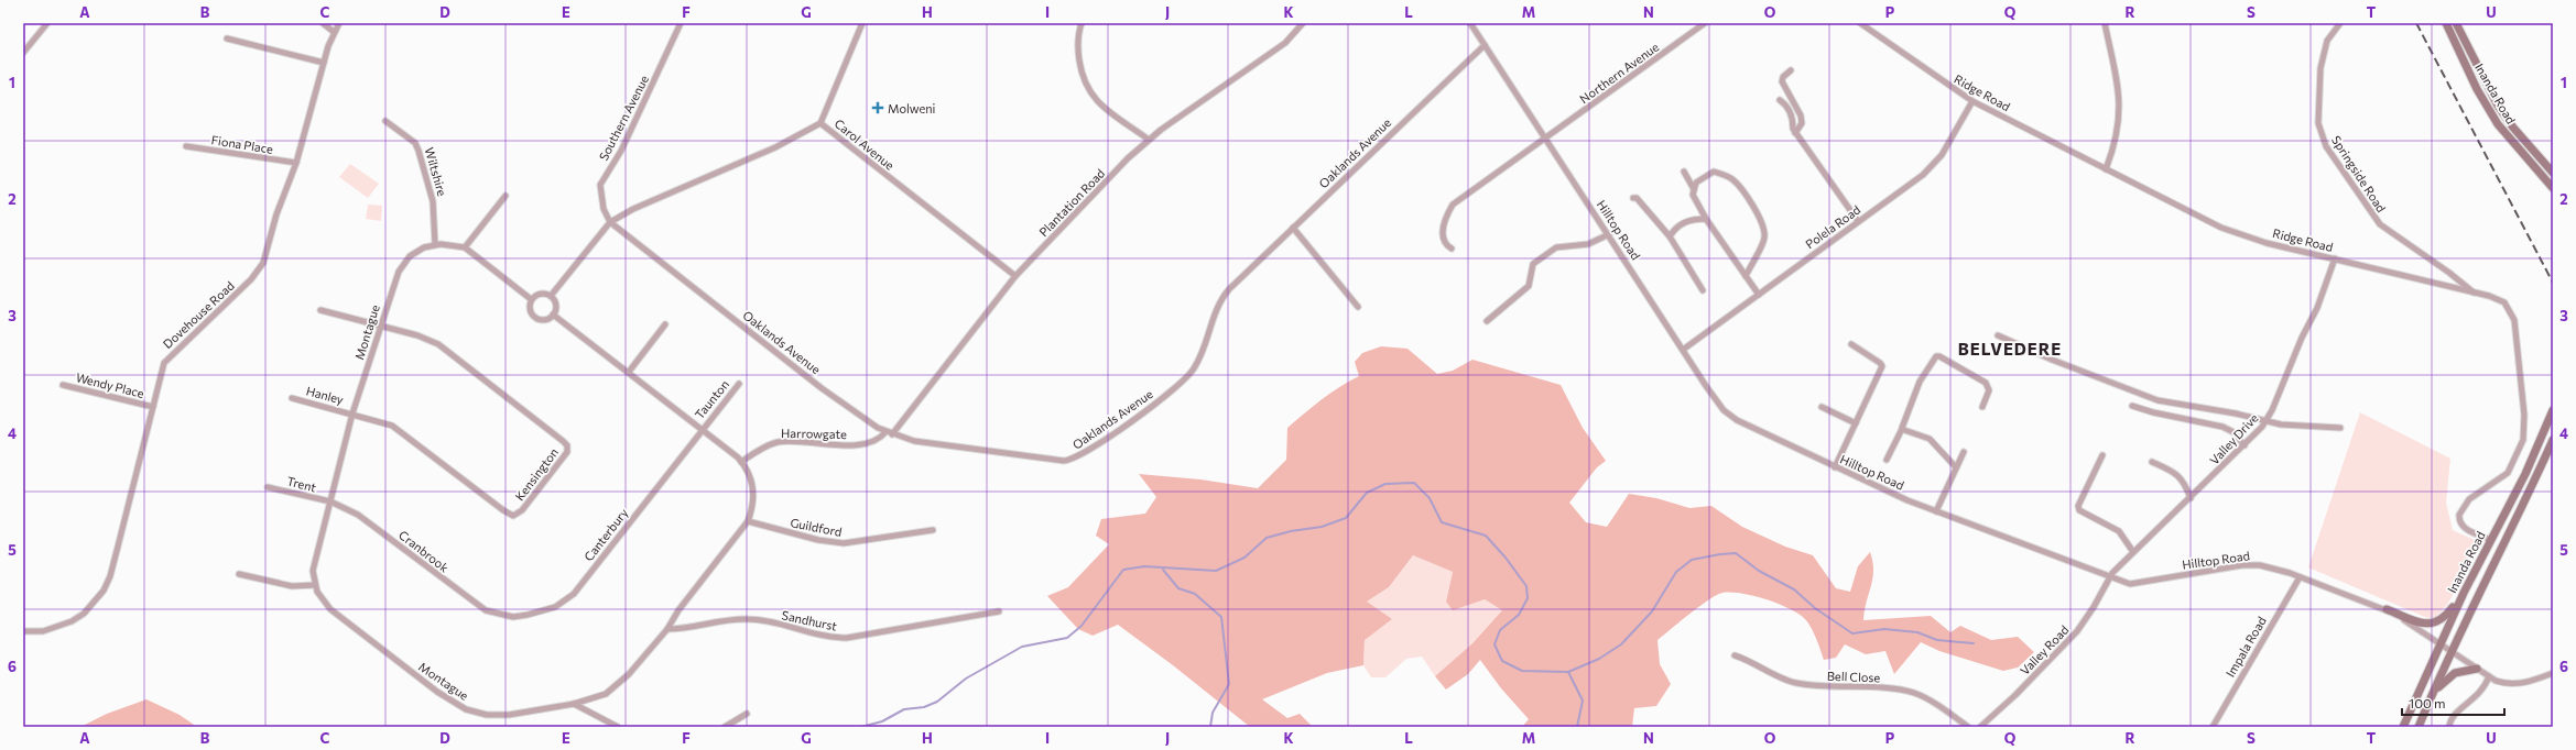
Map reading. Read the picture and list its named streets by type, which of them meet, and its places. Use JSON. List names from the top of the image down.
{
  "streets": {
    "main road": ["Inanda Road"],
    "street": [
      "Northern Avenue",
      "Ridge Road",
      "Southern Avenue",
      "Fiona Place",
      "Carol Avenue",
      "Oaklands Avenue",
      "Wiltshire",
      "Springside Road",
      "Plantation Road",
      "Polela Road",
      "Hilltop Road",
      "Dovehouse Road",
      "Montague",
      "Wendy Place",
      "Hanley",
      "Taunton",
      "Harrowgate",
      "Valley Drive",
      "Kensington",
      "Trent",
      "Guildford",
      "Canterbury",
      "Cranbrook",
      "Sandhurst",
      "Impala Road",
      "Valley Road",
      "Bell Close"
    ]
  },
  "crossings": [
    ["Northern Avenue", "Hilltop Road"],
    ["Ridge Road", "Inanda Road"],
    ["Ridge Road", "Springside Road"],
    ["Ridge Road", "Polela Road"],
    ["Ridge Road", "Valley Drive"],
    ["Inanda Road", "Hilltop Road"],
    ["Southern Avenue", "Carol Avenue"],
    ["Southern Avenue", "Oaklands Avenue"],
    ["Fiona Place", "Dovehouse Road"],
    ["Carol Avenue", "Oaklands Avenue"],
    ["Carol Avenue", "Plantation Road"],
    ["Carol Avenue", "Montague"],
    ["Oaklands Avenue", "Plantation Road"],
    ["Oaklands Avenue", "Hilltop Road"],
    ["Oaklands Avenue", "Harrowgate"],
    ["Wiltshire", "Montague"],
    ["Polela Road", "Hilltop Road"],
    ["Hilltop Road", "Valley Drive"],
    ["Hilltop Road", "Impala Road"],
    ["Hilltop Road", "Valley Road"],
    ["Dovehouse Road", "Wendy Place"],
    ["Montague", "Hanley"],
    ["Montague", "Taunton"],
    ["Montague", "Harrowgate"],
    ["Montague", "Kensington"],
    ["Montague", "Trent"],
    ["Montague", "Guildford"],
    ["Montague", "Canterbury"],
    ["Montague", "Cranbrook"],
    ["Montague", "Sandhurst"],
    ["Hanley", "Kensington"],
    ["Taunton", "Canterbury"],
    ["Valley Drive", "Valley Road"],
    ["Trent", "Cranbrook"],
    ["Canterbury", "Cranbrook"]
  ],
  "districts": ["BELVEDERE"],
  "places": {
    "health": ["Molweni"]
  },
  "scale_bar": "100 m",
  "grid": {
    "columns": [
      "A",
      "B",
      "C",
      "D",
      "E",
      "F",
      "G",
      "H",
      "I",
      "J",
      "K",
      "L",
      "M",
      "N",
      "O",
      "P",
      "Q",
      "R",
      "S",
      "T",
      "U"
    ],
    "rows": [
      "1",
      "2",
      "3",
      "4",
      "5",
      "6"
    ]
  }
}
